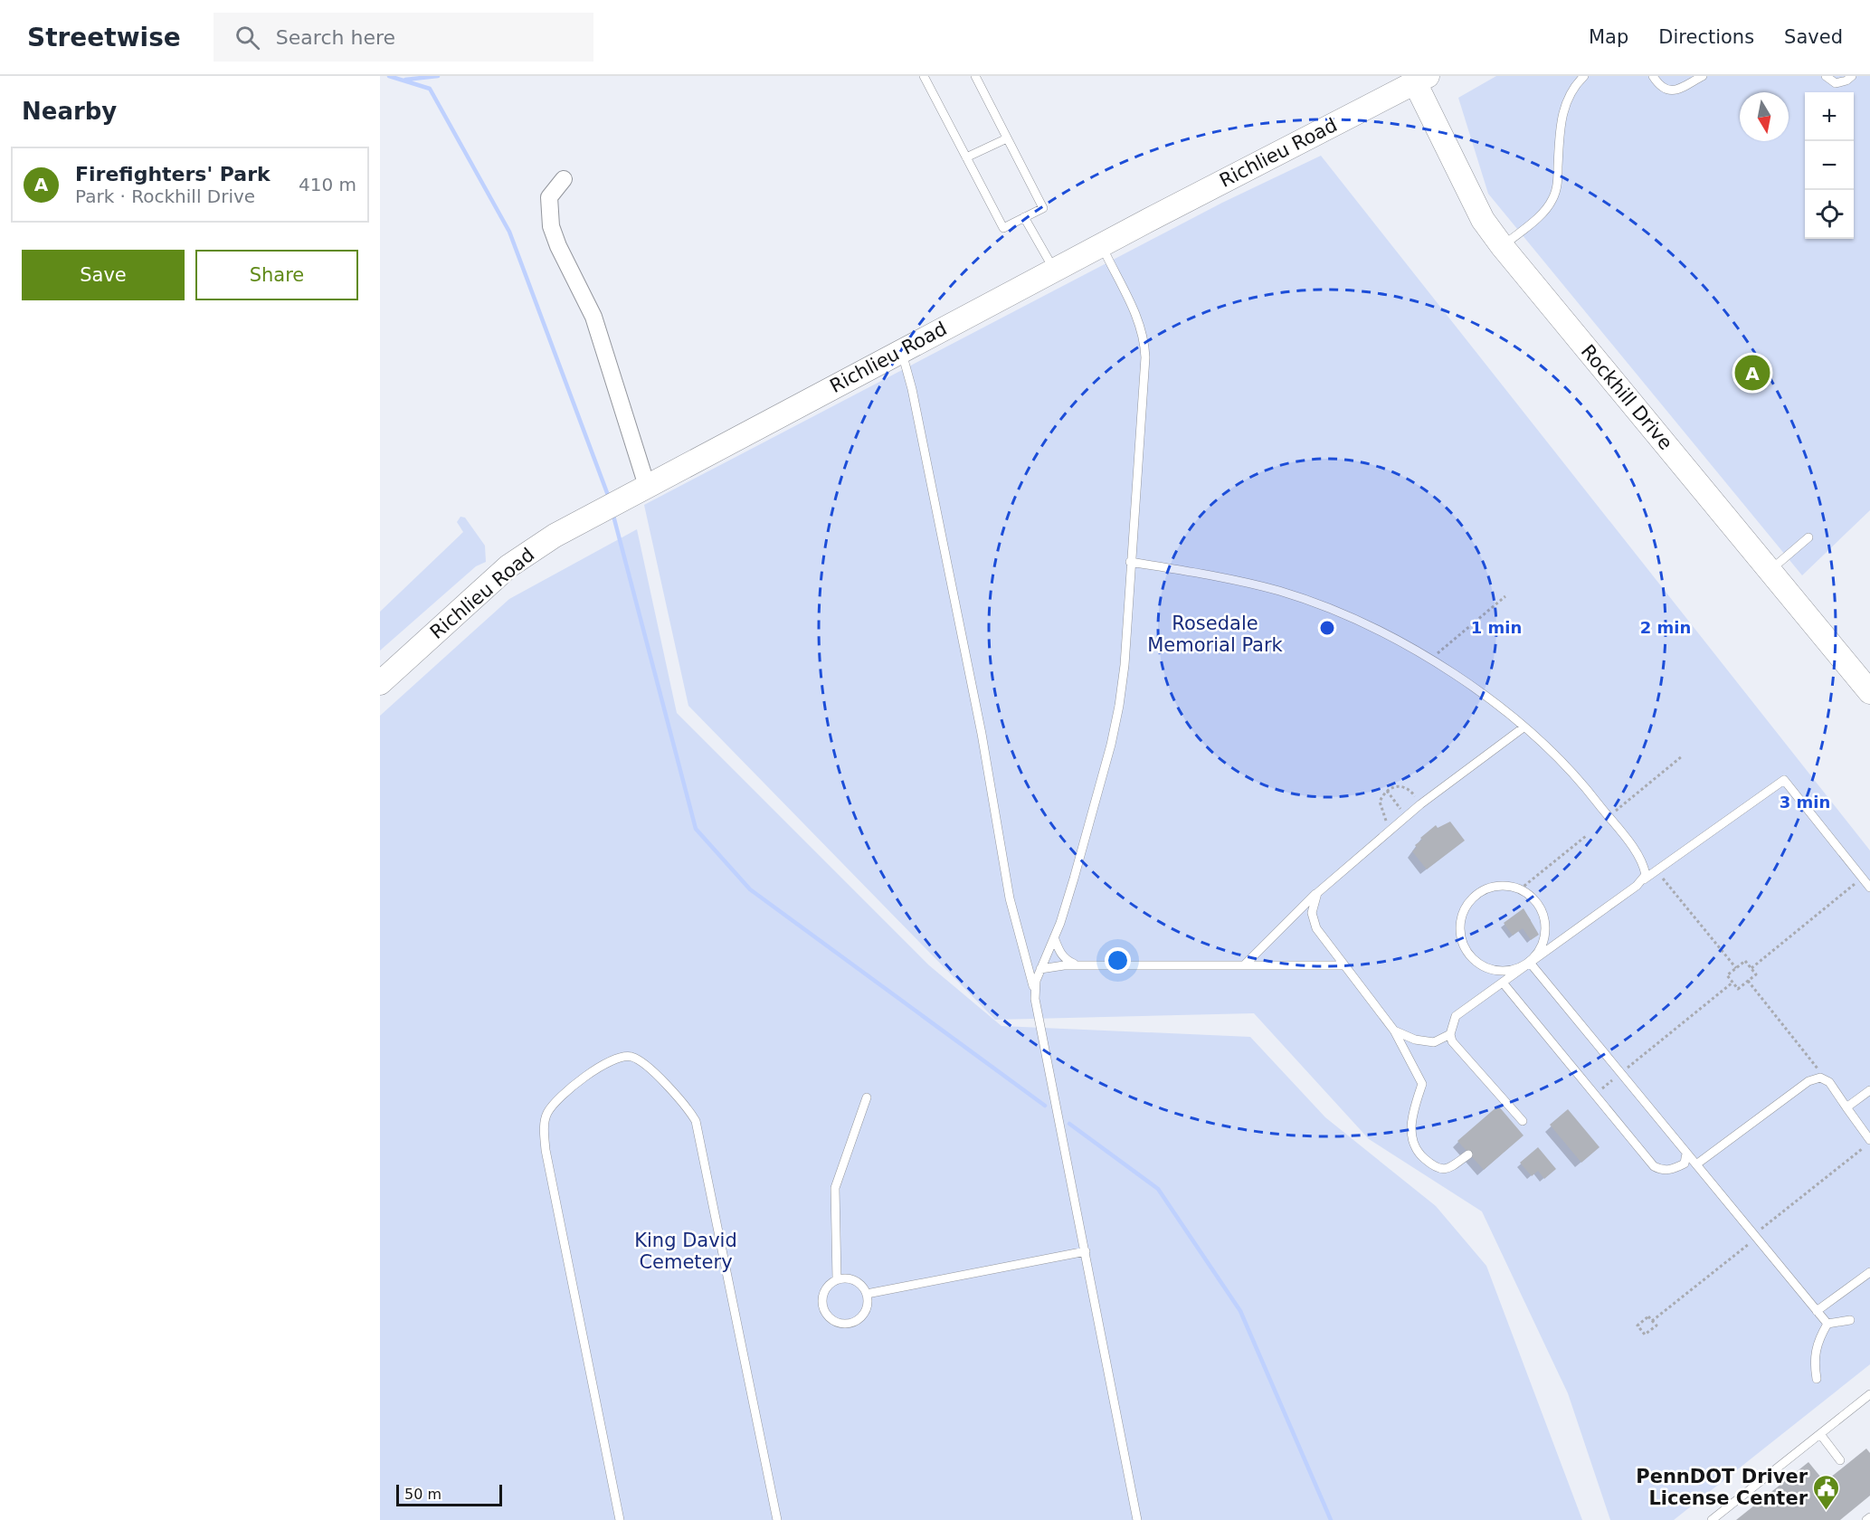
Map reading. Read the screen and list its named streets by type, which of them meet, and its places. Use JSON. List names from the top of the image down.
{
  "streets": {
    "main road": ["Richlieu Road", "Rockhill Drive"]
  },
  "crossings": [
    ["Richlieu Road", "Rockhill Drive"]
  ],
  "parks": ["Rosedale Memorial Park", "King David Cemetery"],
  "places": {
    "public building": ["PennDOT Driver License Center"]
  },
  "scale_bar": "50 m",
  "north": "bottom",
  "page": {
    "header": "Streetwise",
    "search": "Search here",
    "nav": ["Map", "Directions", "Saved"],
    "heading": "Nearby",
    "map_buttons": ["+", "−"],
    "list": [
      {
        "mark": "A",
        "name": "Firefighters' Park",
        "note": "Park · Rockhill Drive",
        "value": "410 m"
      }
    ],
    "buttons": ["Save", "Share"],
    "pins": "A",
    "scale": "50 m"
  },
  "rings": ["1 min", "2 min", "3 min"]
}
